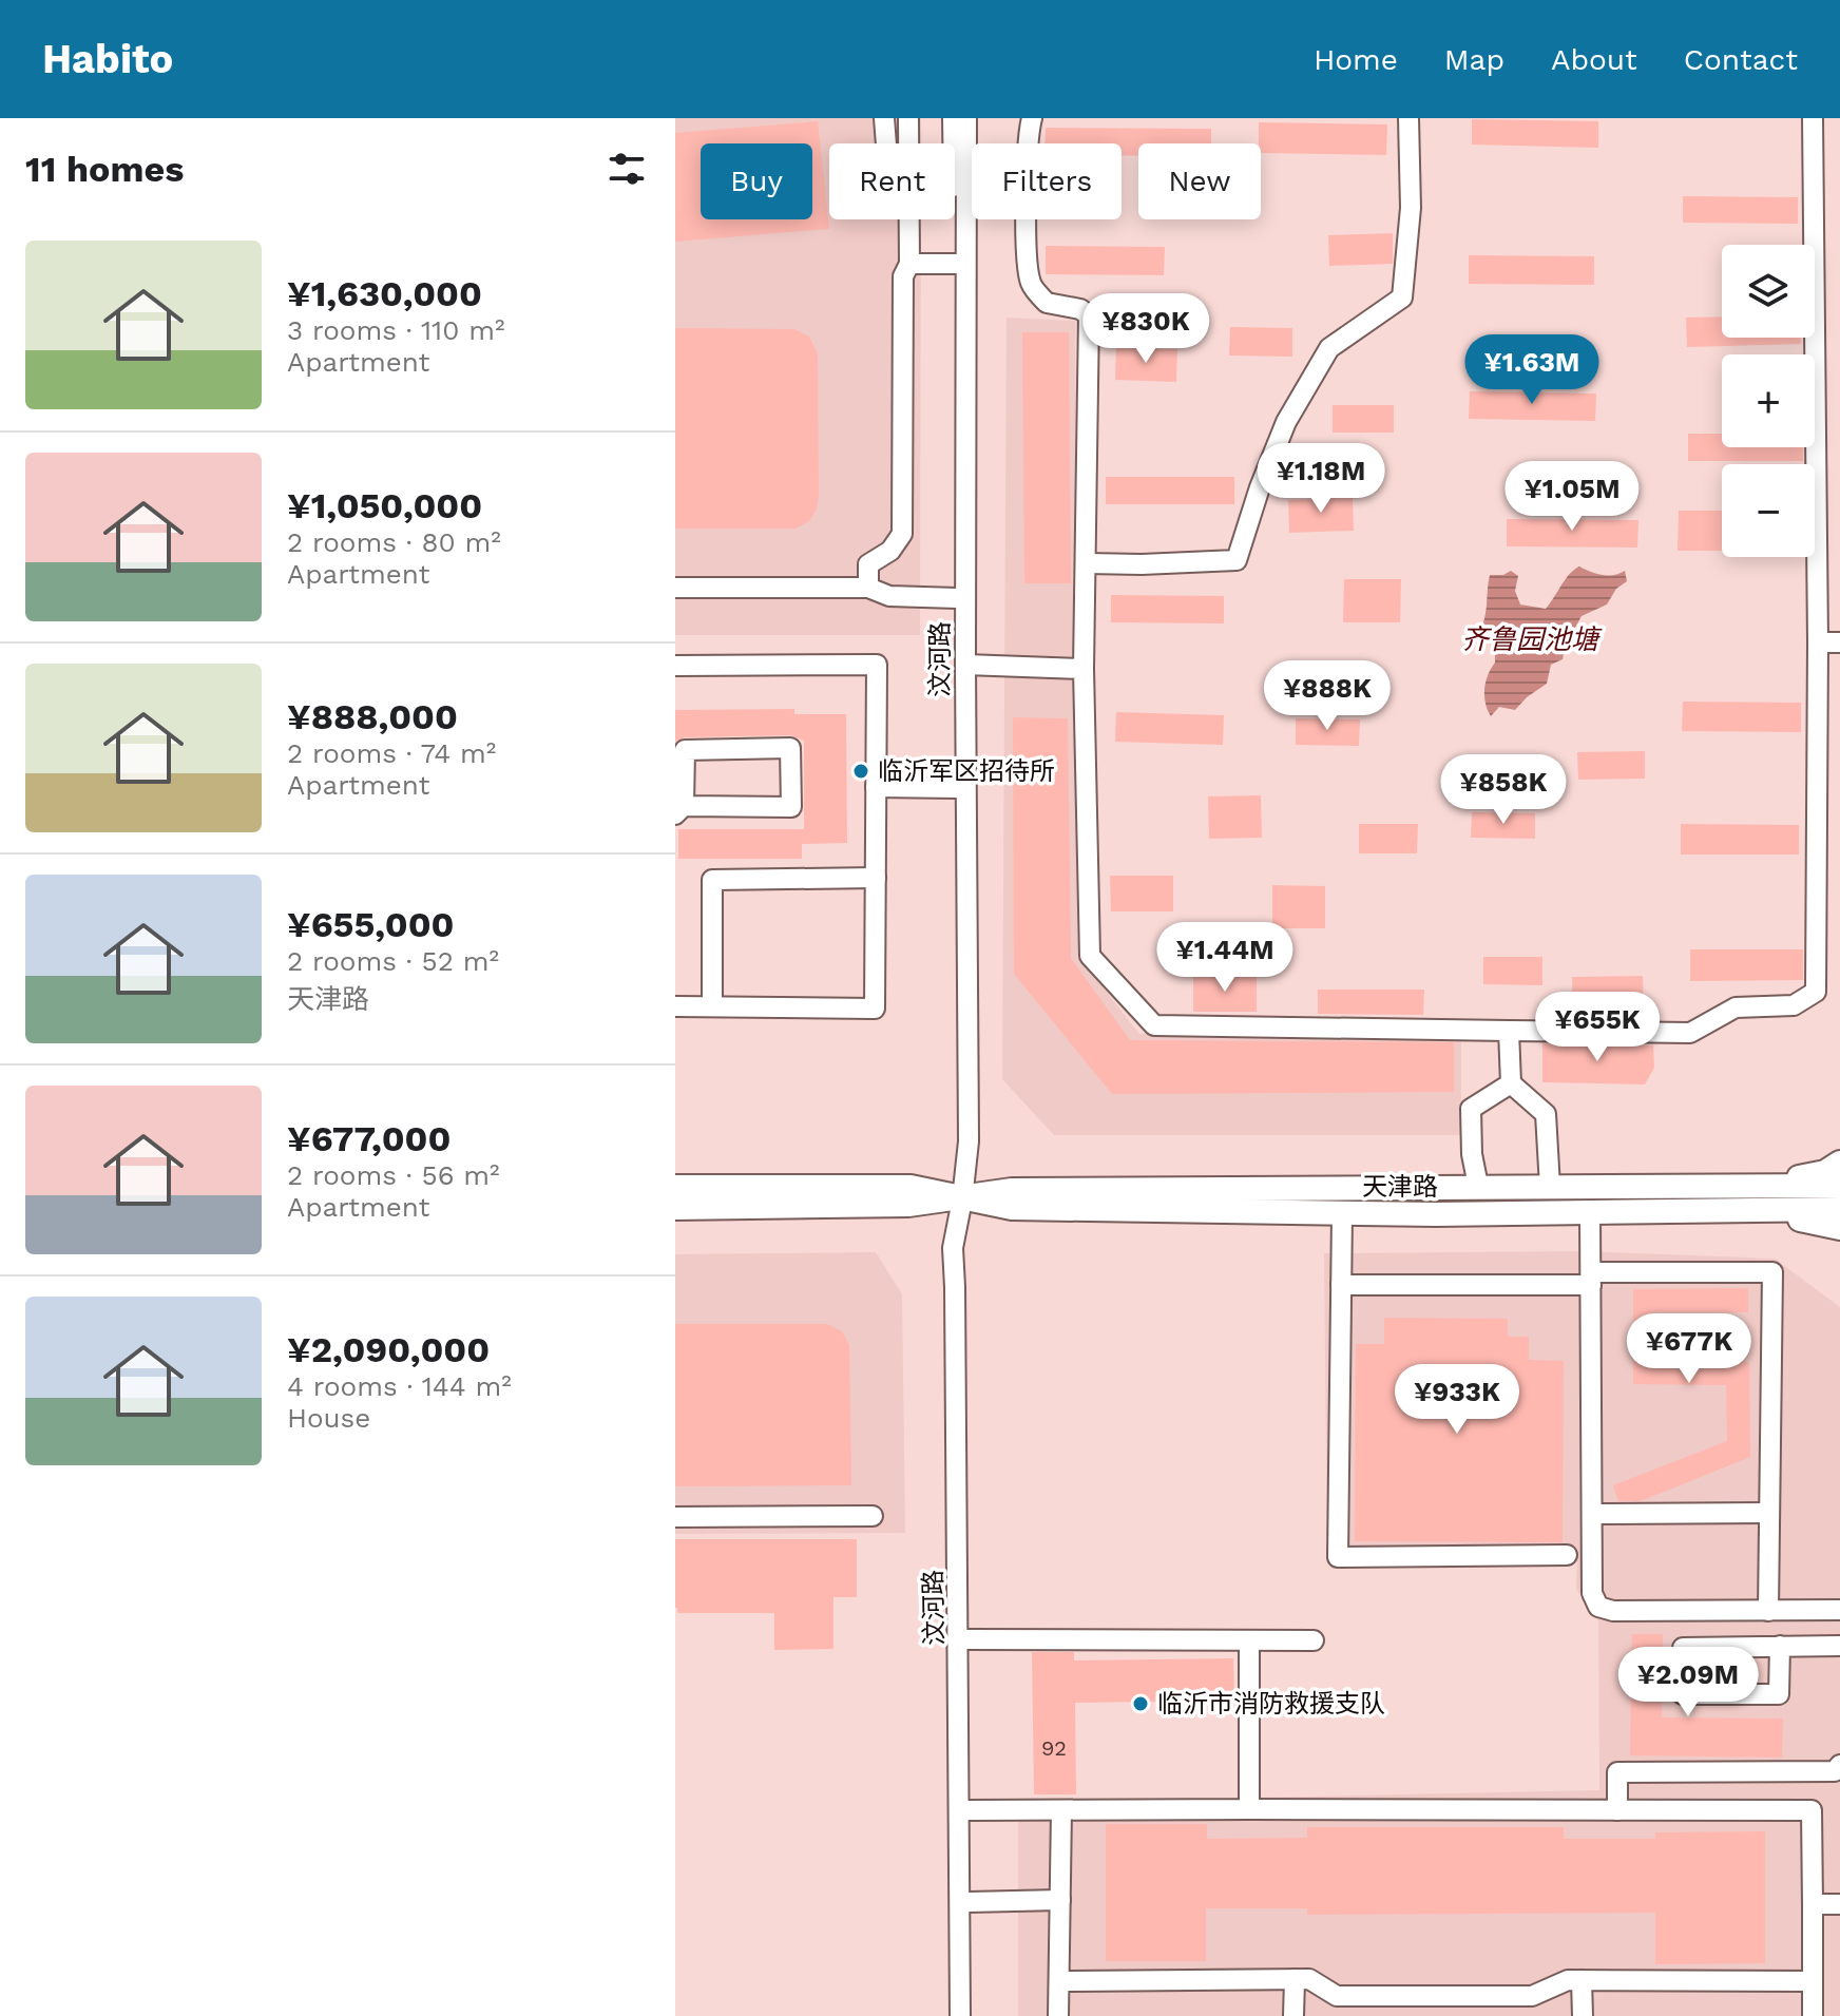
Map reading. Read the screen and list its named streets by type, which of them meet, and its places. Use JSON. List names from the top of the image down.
{
  "streets": {
    "main road": ["天津路"],
    "street": ["汶河路"]
  },
  "crossings": [
    ["汶河路", "天津路"]
  ],
  "water": ["齐鲁园池塘"],
  "places": ["临沂军区招待所", "临沂市消防救援支队"],
  "house_numbers": ["92"],
  "page": {
    "header": "Habito",
    "nav": [
      "Home",
      "Map",
      "About",
      "Contact"
    ],
    "heading": "11 homes",
    "chip": [
      "Buy",
      "Rent",
      "Filters",
      "New"
    ],
    "list": [
      {
        "name": "¥1,630,000",
        "note": "3 rooms · 110 m² · Apartment"
      },
      {
        "name": "¥1,050,000",
        "note": "2 rooms · 80 m² · Apartment"
      },
      {
        "name": "¥888,000",
        "note": "2 rooms · 74 m² · Apartment"
      },
      {
        "name": "¥655,000",
        "note": "2 rooms · 52 m² · 天津路"
      },
      {
        "name": "¥677,000",
        "note": "2 rooms · 56 m² · Apartment"
      },
      {
        "name": "¥2,090,000",
        "note": "4 rooms · 144 m² · House"
      }
    ],
    "map_buttons": ["+", "−"],
    "price": [
      "¥830K",
      "¥1.63M",
      "¥1.18M",
      "¥1.05M",
      "¥888K",
      "¥858K",
      "¥1.44M",
      "¥655K",
      "¥677K",
      "¥933K",
      "¥2.09M"
    ]
  }
}
